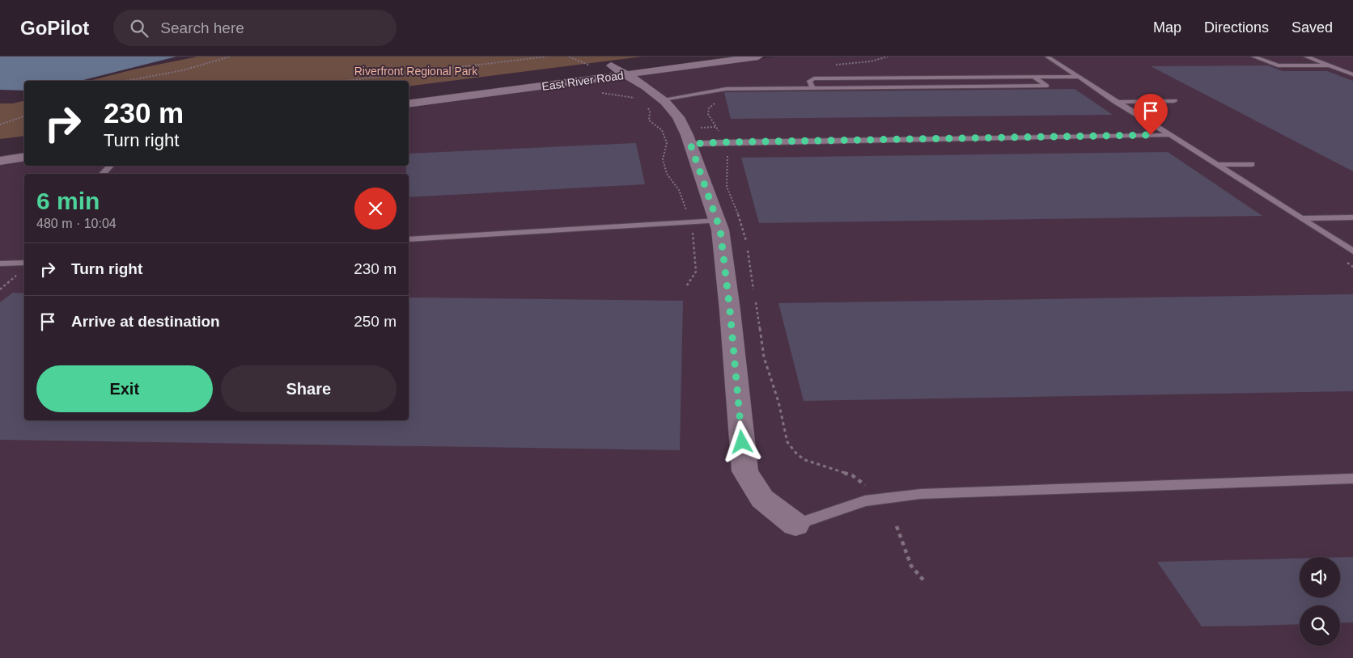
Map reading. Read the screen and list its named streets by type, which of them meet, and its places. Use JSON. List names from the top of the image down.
{
  "streets": {
    "street": ["East River Road"]
  },
  "parks": ["Riverfront Regional Park"],
  "page": {
    "header": "GoPilot",
    "search": "Search here",
    "nav": ["Map", "Directions", "Saved"],
    "turn": ["230 m", "Turn right"],
    "heading": ["6 min", "480 m · 10:04"],
    "list": [
      {
        "name": "Turn right",
        "value": "230 m"
      },
      {
        "name": "Arrive at destination",
        "value": "250 m"
      }
    ],
    "buttons": ["Exit", "Share"]
  }
}
